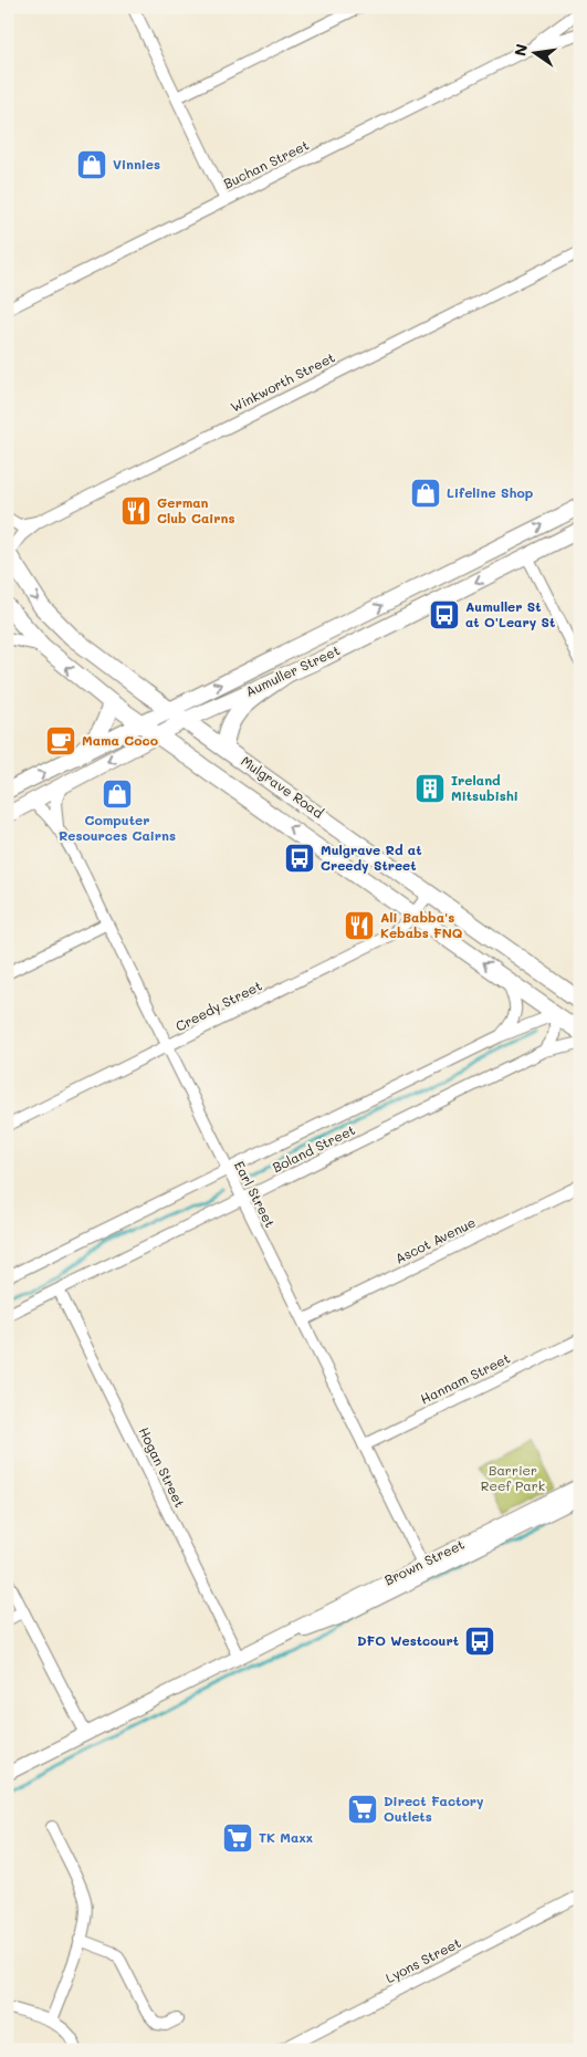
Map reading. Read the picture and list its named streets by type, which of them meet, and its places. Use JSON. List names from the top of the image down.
{
  "streets": {
    "main road": ["Aumuller Street", "Mulgrave Road"],
    "street": [
      "Buchan Street",
      "Winkworth Street",
      "Creedy Street",
      "Boland Street",
      "Earl Street",
      "Ascot Avenue",
      "Hannam Street",
      "Hogan Street",
      "Brown Street",
      "Lyons Street"
    ]
  },
  "crossings": [
    ["Winkworth Street", "Mulgrave Road"],
    ["Aumuller Street", "Mulgrave Road"],
    ["Aumuller Street", "Earl Street"],
    ["Mulgrave Road", "Creedy Street"],
    ["Mulgrave Road", "Boland Street"],
    ["Creedy Street", "Earl Street"],
    ["Boland Street", "Earl Street"],
    ["Boland Street", "Hogan Street"],
    ["Earl Street", "Ascot Avenue"],
    ["Earl Street", "Hannam Street"],
    ["Earl Street", "Brown Street"],
    ["Hogan Street", "Brown Street"]
  ],
  "parks": ["Barrier Reef Park"],
  "places": {
    "shop": ["Vinnies", "Lifeline Shop", "Computer Resources Cairns"],
    "restaurant": ["German Club Cairns", "Ali Babba's Kebabs FNQ"],
    "bus stop": ["Aumuller St at O'Leary St", "Mulgrave Rd at Creedy Street", "DFO Westcourt"],
    "cafe": ["Mama Coco"],
    "building": ["Ireland Mitsubishi"],
    "supermarket": ["Direct Factory Outlets", "TK Maxx"]
  },
  "north": "left"
}
